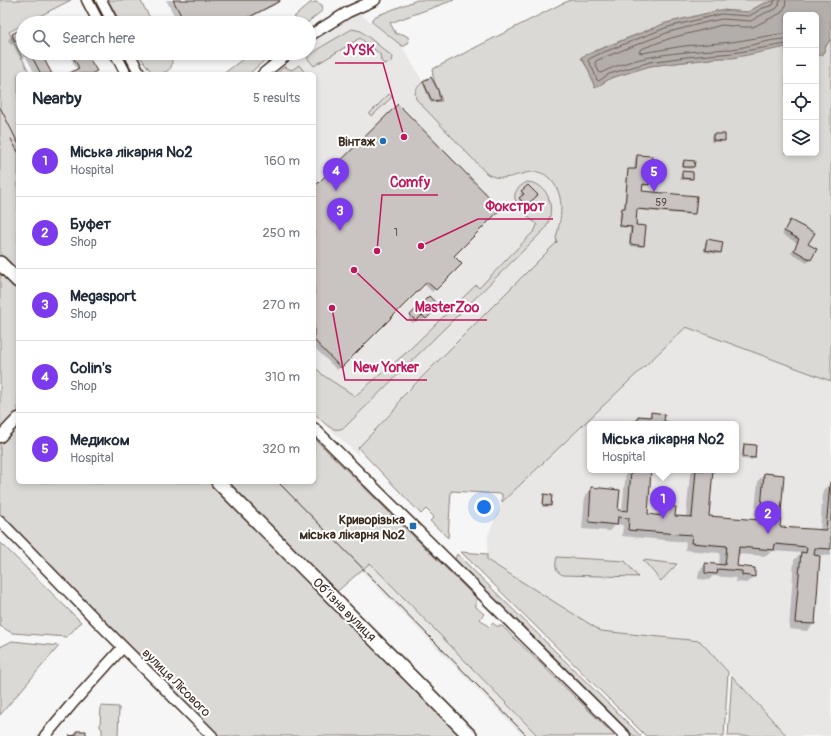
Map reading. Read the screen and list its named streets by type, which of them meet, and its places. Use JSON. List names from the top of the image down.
{
  "streets": {
    "main road": ["Обʼїзна вулиця"],
    "street": ["вулиця Лісового"]
  },
  "places": {
    "other": [
      "JYSK",
      "Вінтаж",
      "Фокстрот",
      "Comfy",
      "MasterZoo",
      "New Yorker"
    ],
    "transit": ["Криворізька міська лікарня №2"]
  },
  "house_numbers": ["59", "1"],
  "page": {
    "map_buttons": ["+", "−"],
    "search": "Search here",
    "heading": ["Nearby", "5 results"],
    "list": [
      {
        "mark": "1",
        "name": "Міська лікарня №2",
        "note": "Hospital",
        "value": "160 m"
      },
      {
        "mark": "2",
        "name": "Буфет",
        "note": "Shop",
        "value": "250 m"
      },
      {
        "mark": "3",
        "name": "Megasport",
        "note": "Shop",
        "value": "270 m"
      },
      {
        "mark": "4",
        "name": "Colin's",
        "note": "Shop",
        "value": "310 m"
      },
      {
        "mark": "5",
        "name": "Медиком",
        "note": "Hospital",
        "value": "320 m"
      }
    ],
    "pins": [
      "4",
      "5",
      "3",
      "1",
      "2"
    ],
    "popup": ["Міська лікарня №2", "Hospital"]
  }
}
